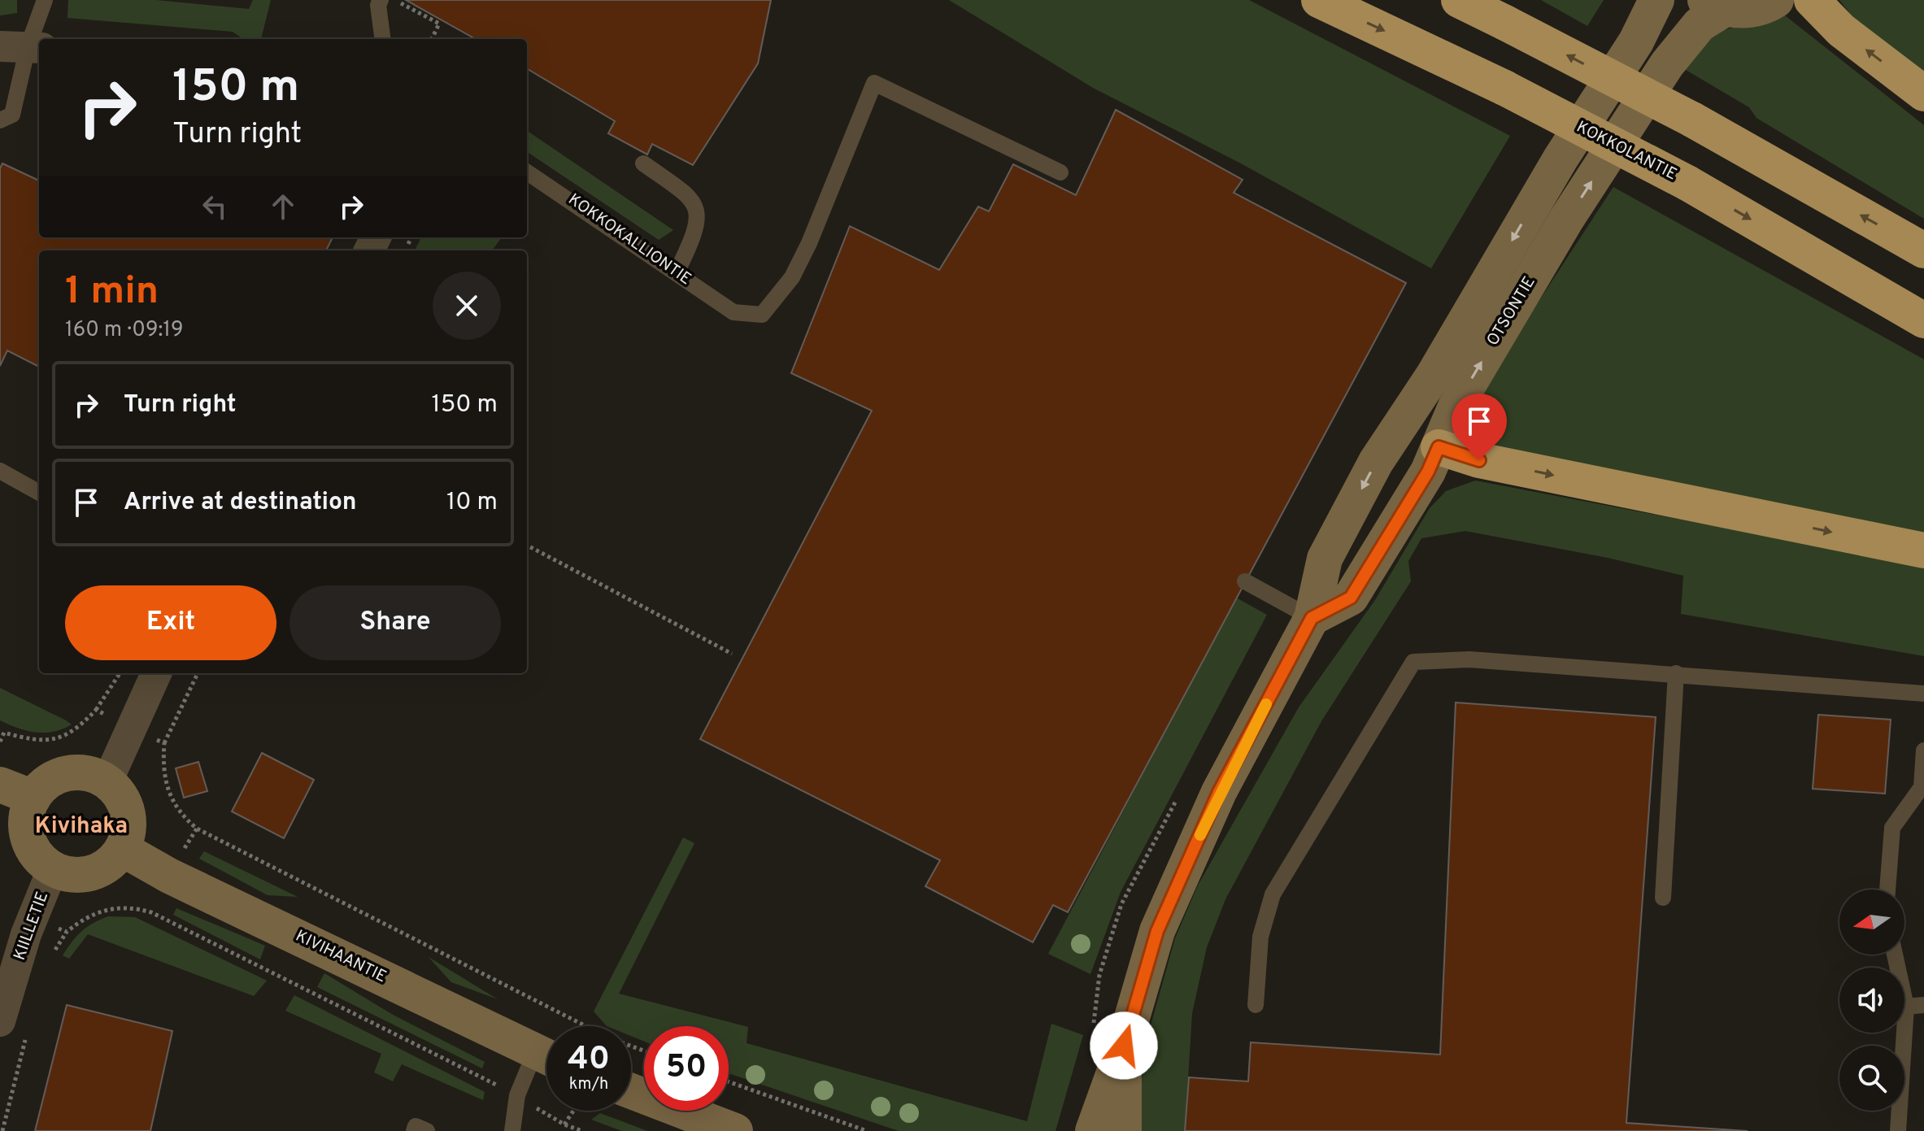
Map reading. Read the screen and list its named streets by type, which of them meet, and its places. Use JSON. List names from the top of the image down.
{
  "streets": {
    "highway": ["KOKKOLANTIE"],
    "main road": ["OTSONTIE", "KIVIHAANTIE"],
    "street": ["KIILLETIE"],
    "lane": ["KOKKOKALLIONTIE"]
  },
  "crossings": [
    ["KIILLETIE", "KIVIHAANTIE"]
  ],
  "districts": ["Kivihaka"],
  "north": "left",
  "page": {
    "turn": ["150 m", "Turn right"],
    "heading": ["1 min", "160 m · 09:19"],
    "list": [
      {
        "name": "Turn right",
        "value": "150 m"
      },
      {
        "name": "Arrive at destination",
        "value": "10 m"
      }
    ],
    "buttons": ["Exit", "Share"],
    "speed": "40 km/h",
    "limit": "50"
  }
}
